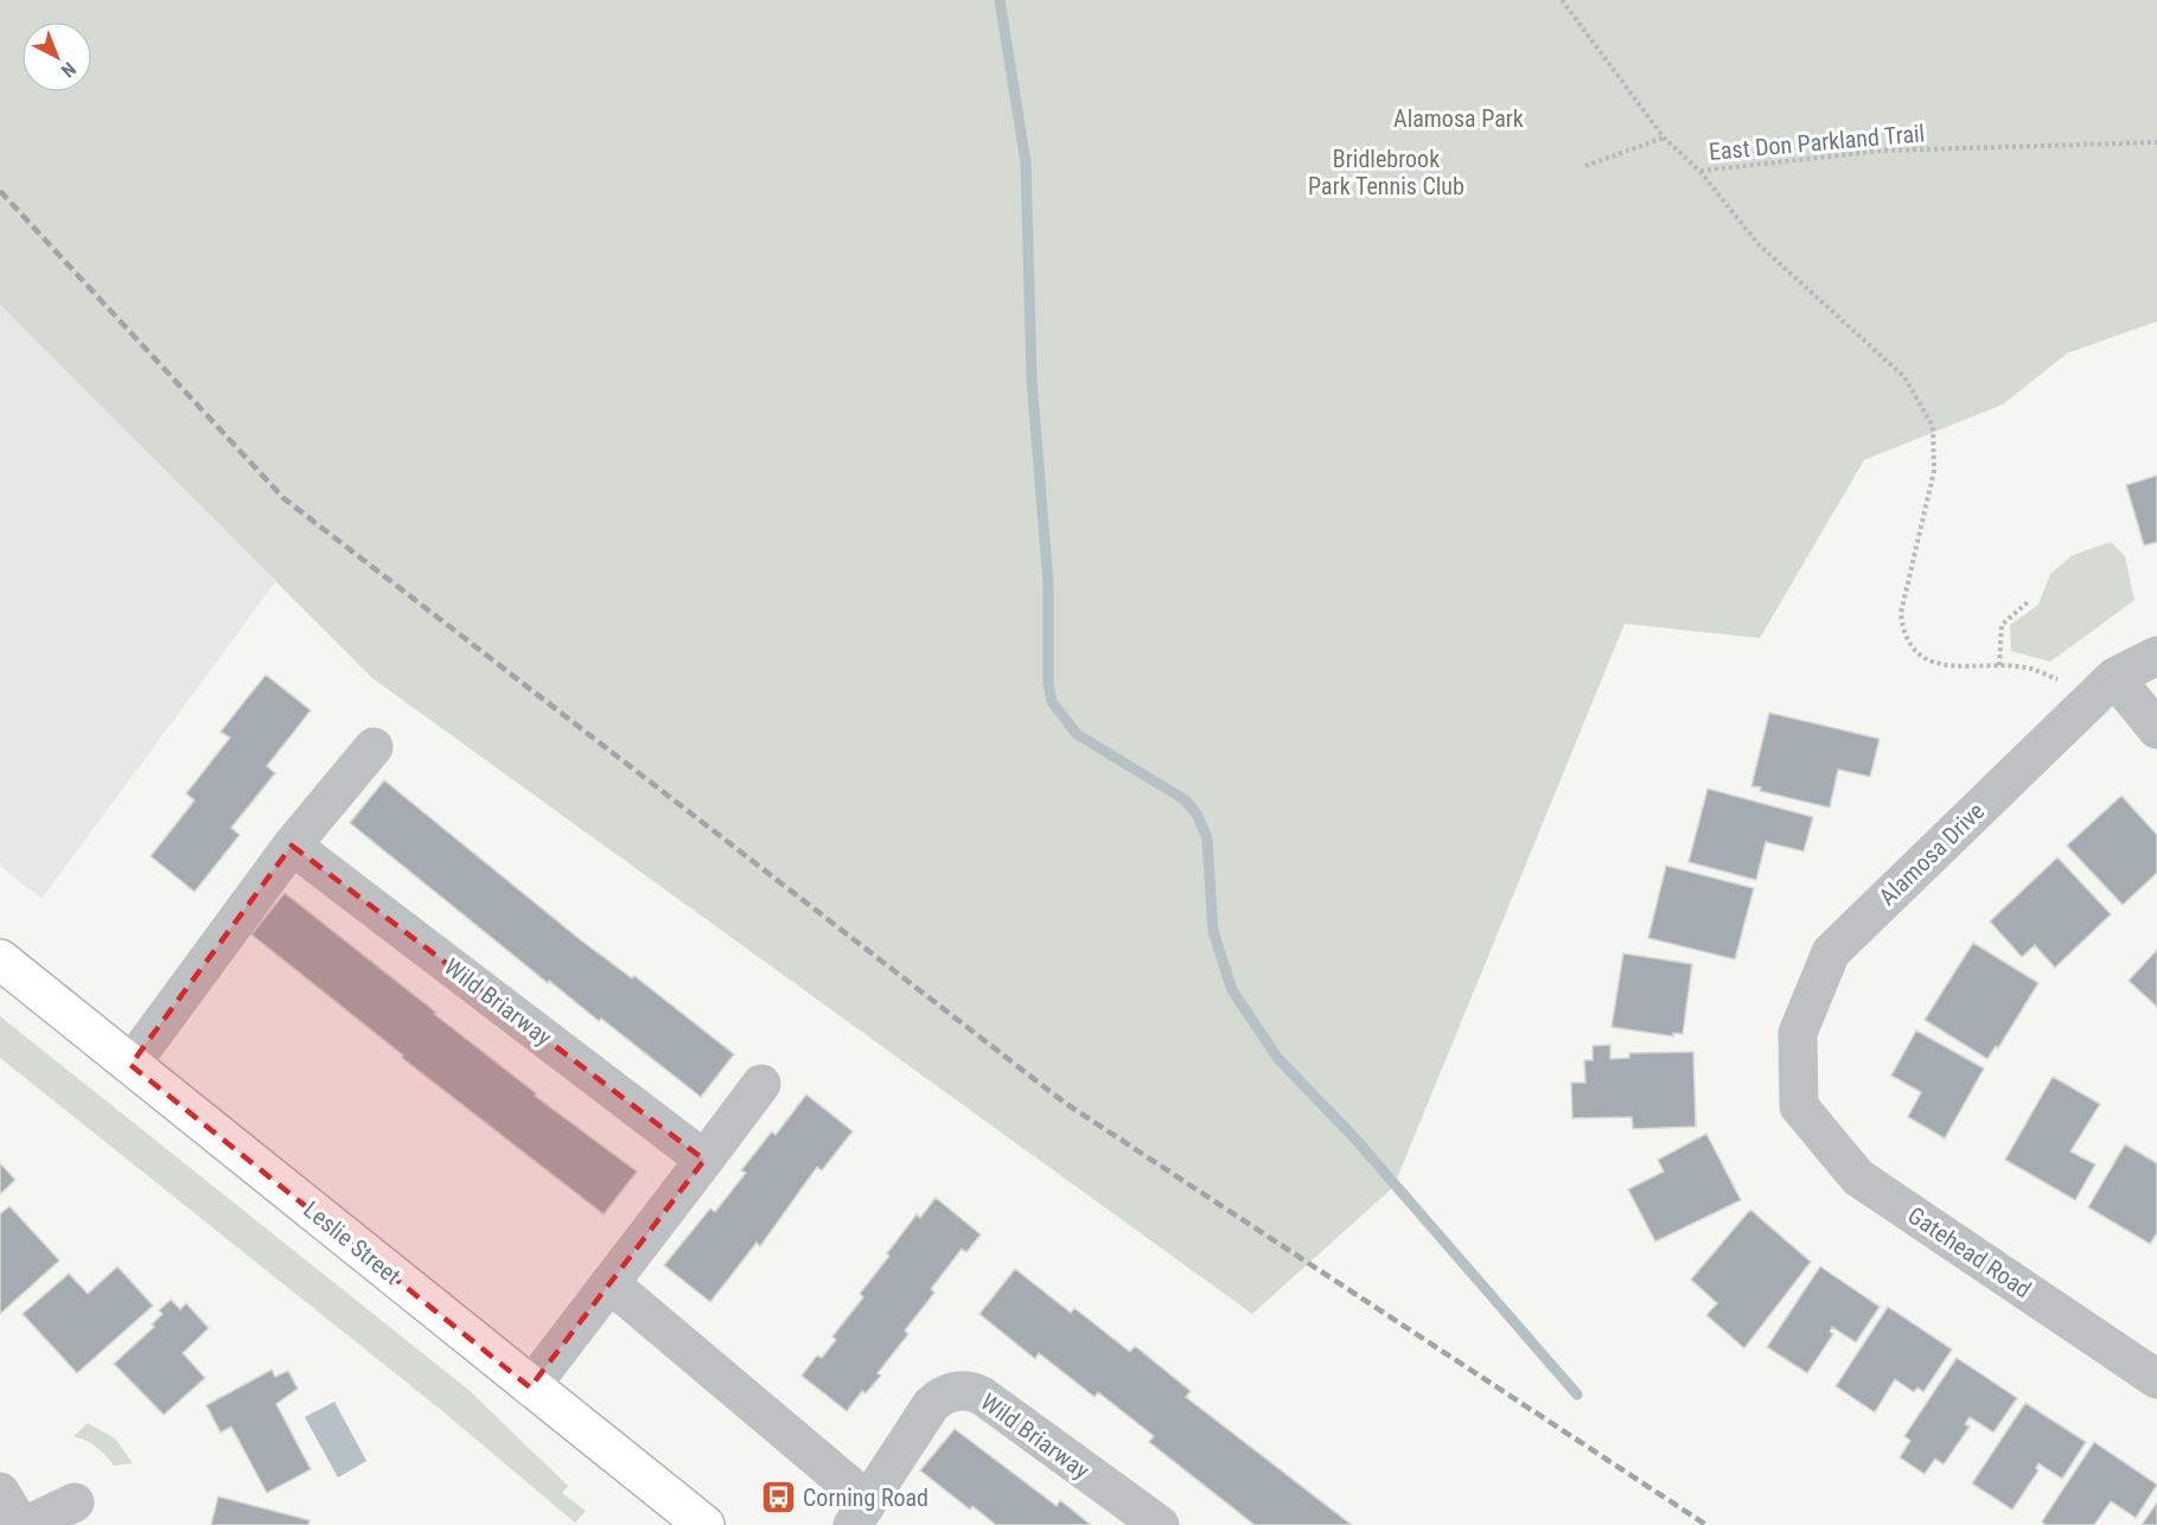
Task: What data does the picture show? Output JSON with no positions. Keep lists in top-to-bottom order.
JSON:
{
  "streets": {
    "main road": ["Leslie Street"],
    "street": ["Alamosa Drive", "Wild Briarway", "Gatehead Road"],
    "path": ["East Don Parkland Trail"]
  },
  "crossings": [
    ["Alamosa Drive", "Gatehead Road"]
  ],
  "parks": ["Alamosa Park", "Bridlebrook Park Tennis Club"],
  "places": {
    "bus stop": ["Corning Road"]
  },
  "north": "bottom right"
}
